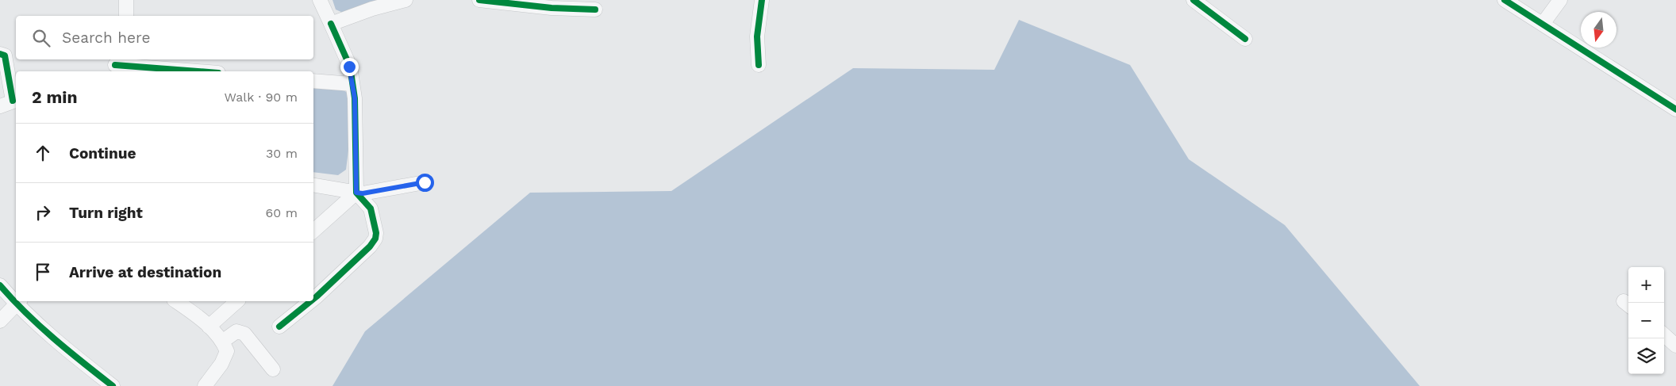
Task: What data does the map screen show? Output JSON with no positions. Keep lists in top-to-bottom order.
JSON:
{
  "north": "bottom",
  "page": {
    "search": "Search here",
    "heading": ["2 min", "Walk · 90 m"],
    "list": [
      ["Continue", "30 m"],
      ["Turn right", "60 m"],
      "Arrive at destination"
    ],
    "map_buttons": ["+", "−"]
  }
}
